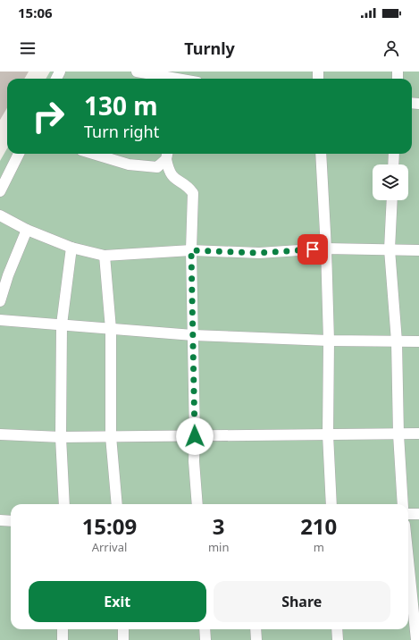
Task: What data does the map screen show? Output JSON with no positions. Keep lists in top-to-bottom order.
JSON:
{
  "page": {
    "status": "15:06",
    "header": "Turnly",
    "turn": ["130 m", "Turn right"],
    "eta": [
      "15:09",
      "Arrival",
      "3",
      "min",
      "210",
      "m"
    ],
    "buttons": ["Exit", "Share"]
  }
}
